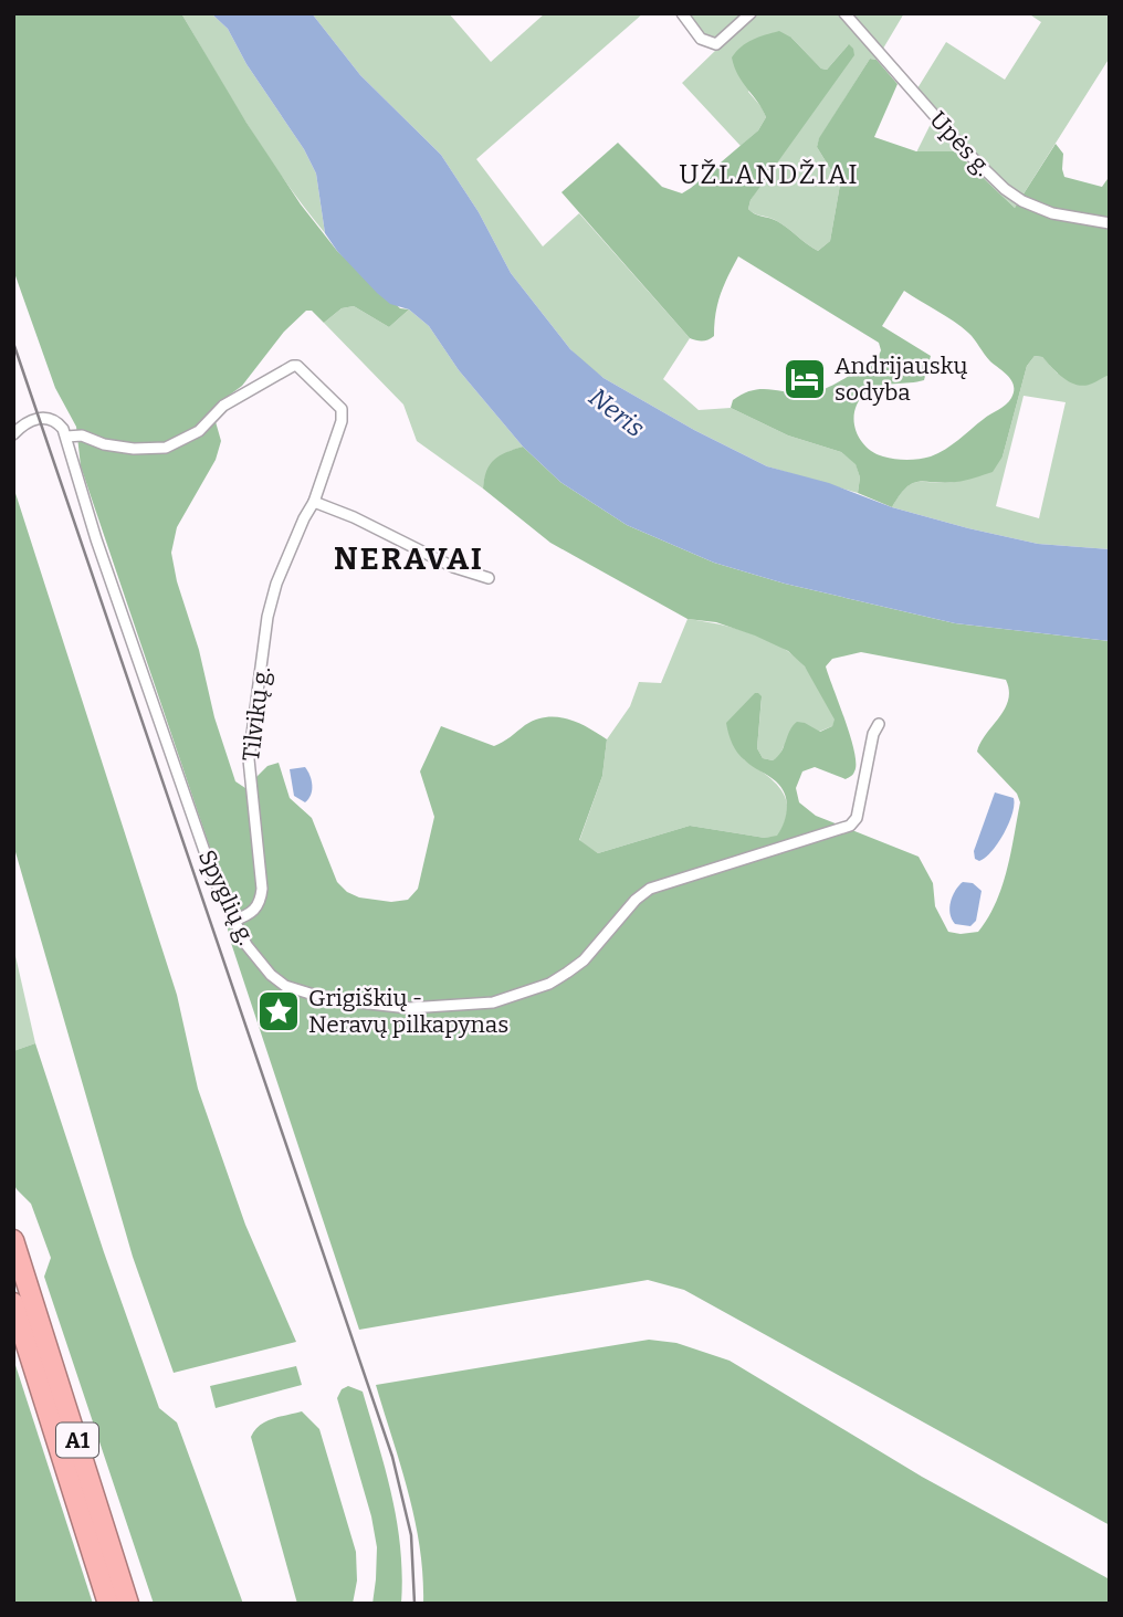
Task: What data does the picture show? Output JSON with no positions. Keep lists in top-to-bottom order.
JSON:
{
  "streets": {
    "highway": ["A1"],
    "street": ["Upės g.", "Tilvikų g.", "Spyglių g."]
  },
  "crossings": [
    ["Tilvikų g.", "Spyglių g."]
  ],
  "districts": ["UŽLANDŽIAI", "NERAVAI"],
  "water": ["Neris"],
  "places": {
    "hotel": ["Andrijauskų sodyba"],
    "place": ["Grigiškių - Neravų pilkapynas"]
  }
}
